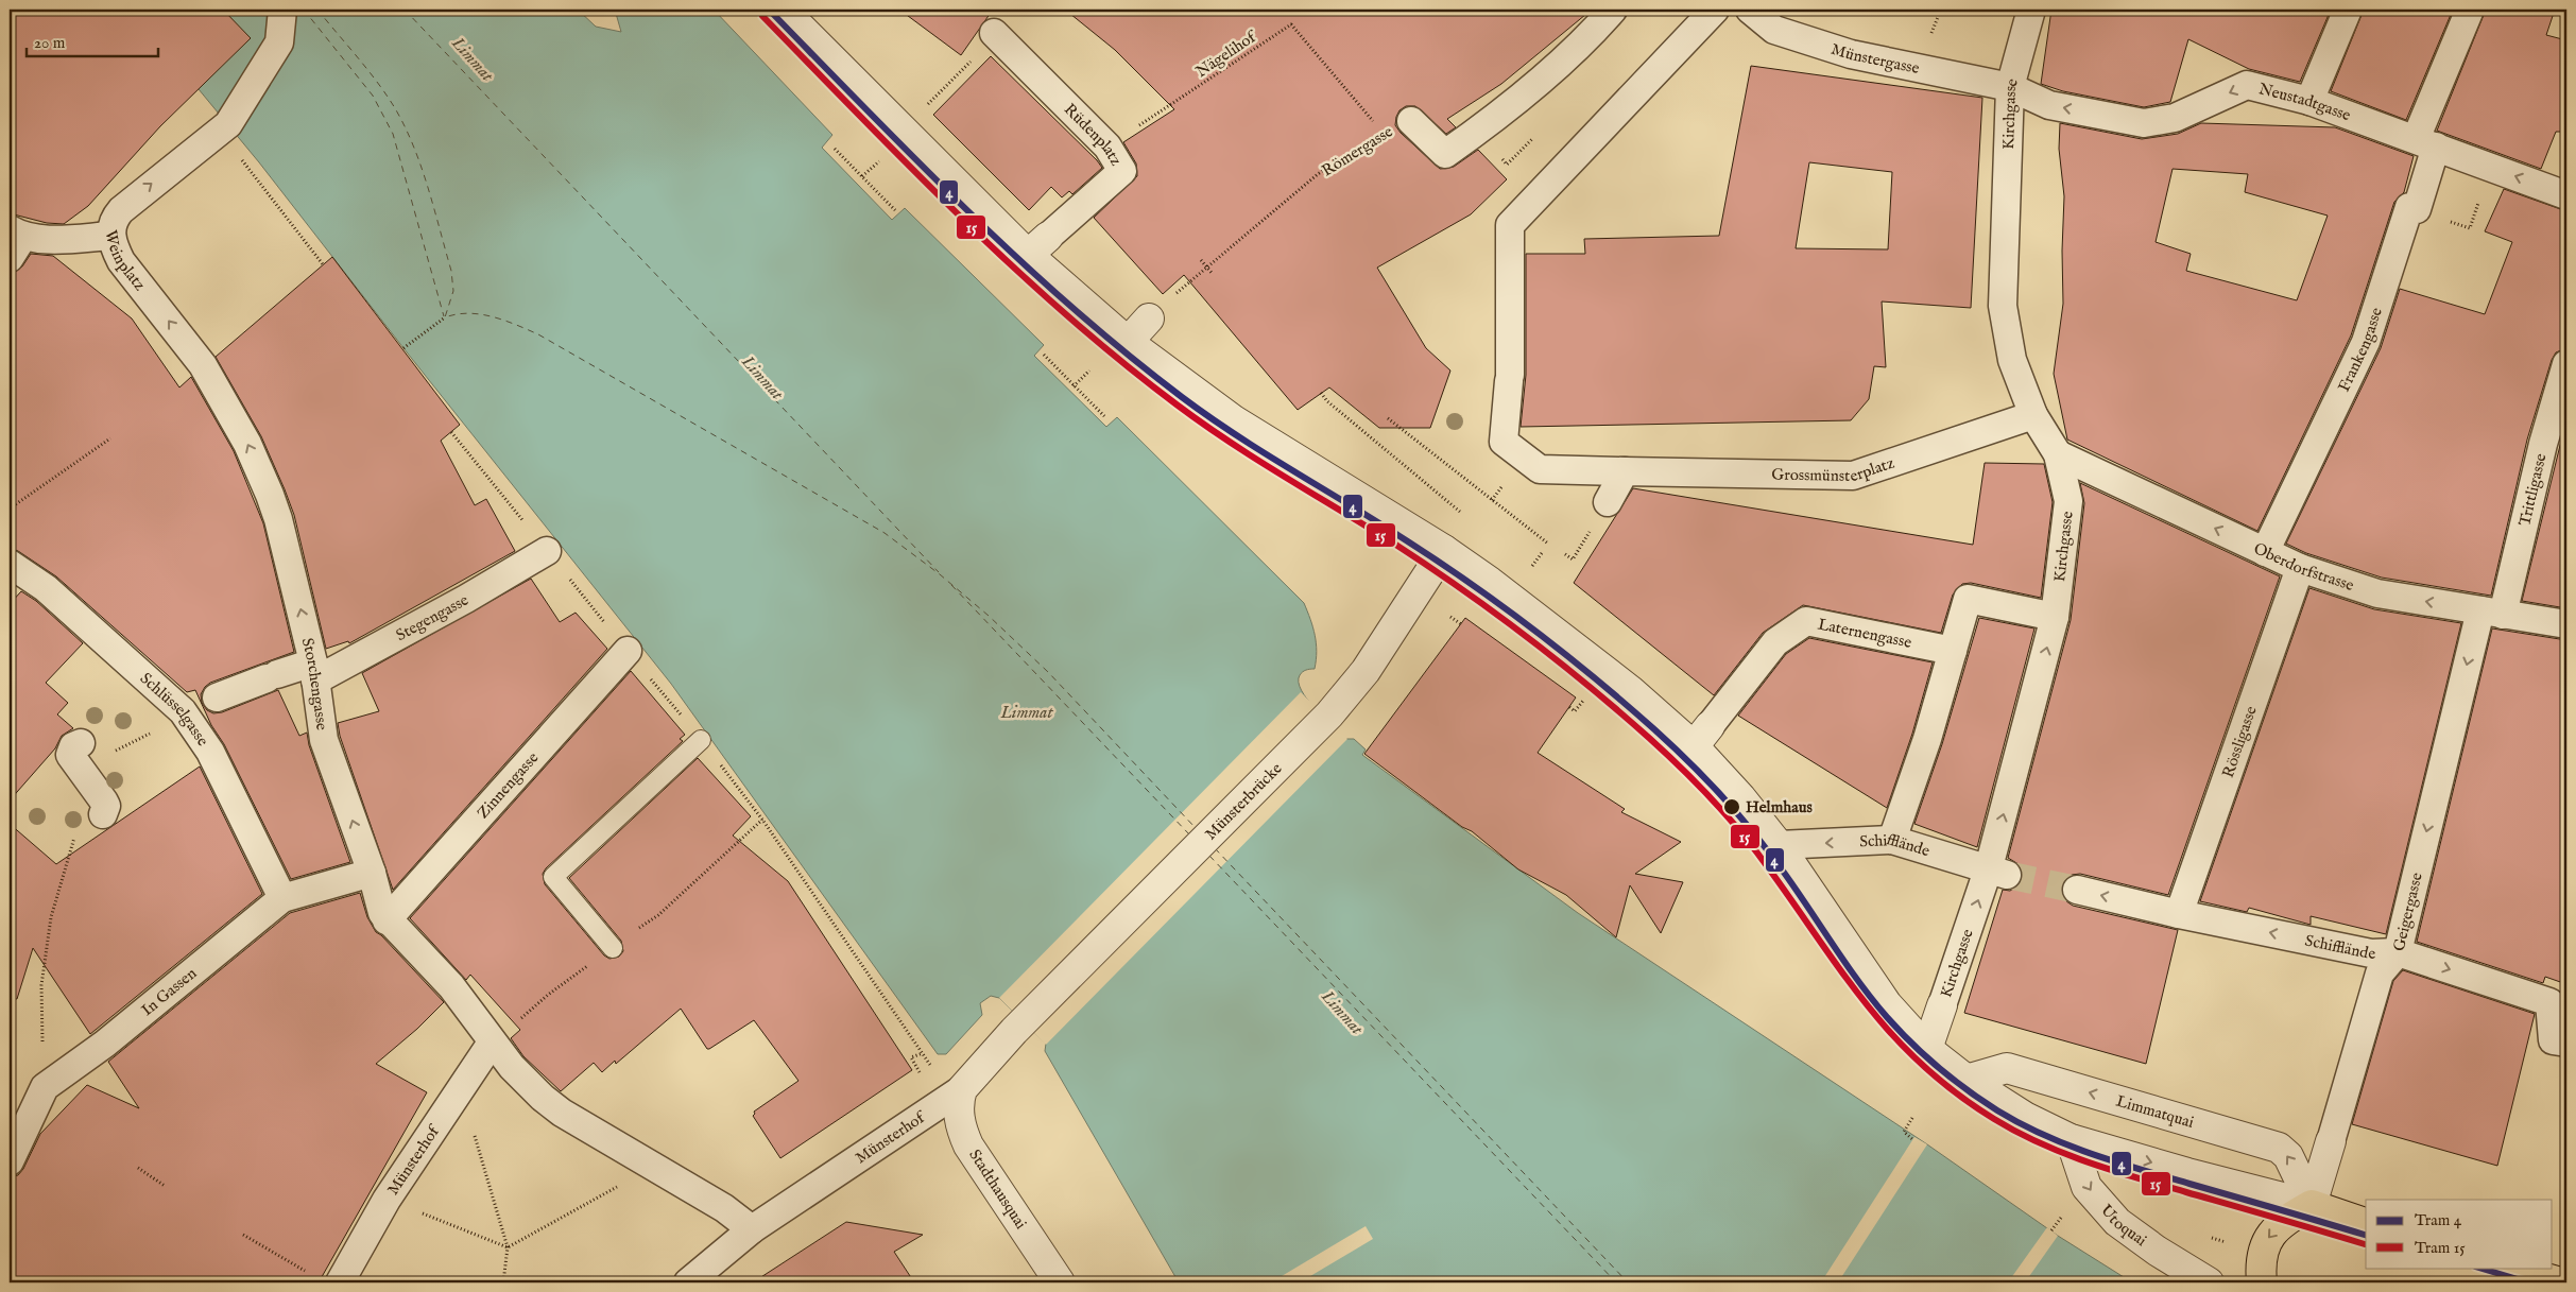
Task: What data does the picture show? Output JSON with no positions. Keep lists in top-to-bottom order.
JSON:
{
  "streets": {
    "street": [
      "Münstergasse",
      "Neustadtgasse",
      "Kirchgasse",
      "Rüdenplatz",
      "Römergasse",
      "Weinplatz",
      "Frankengasse",
      "Grossmünsterplatz",
      "Trittligasse",
      "Oberdorfstrasse",
      "Stegengasse",
      "Laternengasse",
      "Storchengasse",
      "Schlüsselgasse",
      "Rössligasse",
      "Zinnengasse",
      "Münsterbrücke",
      "Schifflände",
      "Geigergasse",
      "In Gassen",
      "Limmatquai",
      "Münsterhof",
      "Stadthausquai",
      "Utoquai"
    ],
    "path": ["Nägelihof"]
  },
  "crossings": [
    ["Nägelihof", "Rüdenplatz"],
    ["Nägelihof", "Römergasse"],
    ["Münstergasse", "Neustadtgasse"],
    ["Münstergasse", "Kirchgasse"],
    ["Neustadtgasse", "Kirchgasse"],
    ["Neustadtgasse", "Frankengasse"],
    ["Kirchgasse", "Grossmünsterplatz"],
    ["Kirchgasse", "Oberdorfstrasse"],
    ["Kirchgasse", "Schifflände"],
    ["Weinplatz", "Storchengasse"],
    ["Frankengasse", "Oberdorfstrasse"],
    ["Trittligasse", "Oberdorfstrasse"],
    ["Trittligasse", "Geigergasse"],
    ["Oberdorfstrasse", "Rössligasse"],
    ["Oberdorfstrasse", "Geigergasse"],
    ["Stegengasse", "Storchengasse"],
    ["Stegengasse", "Schlüsselgasse"],
    ["Storchengasse", "Zinnengasse"],
    ["Storchengasse", "In Gassen"],
    ["Storchengasse", "Münsterhof"],
    ["Schlüsselgasse", "In Gassen"],
    ["Rössligasse", "Schifflände"],
    ["Münsterbrücke", "Münsterhof"],
    ["Schifflände", "Geigergasse"],
    ["Geigergasse", "Limmatquai"],
    ["Münsterhof", "Stadthausquai"]
  ],
  "one_way": [
    "Neustadtgasse",
    "Oberdorfstrasse",
    "Storchengasse",
    "Geigergasse",
    "Utoquai"
  ],
  "water": ["Limmat"],
  "places": ["Helmhaus"],
  "lines": ["tram line 4", "tram line 15"],
  "legend": ["Tram 4", "Tram 15"],
  "scale_bar": "20 m"
}
